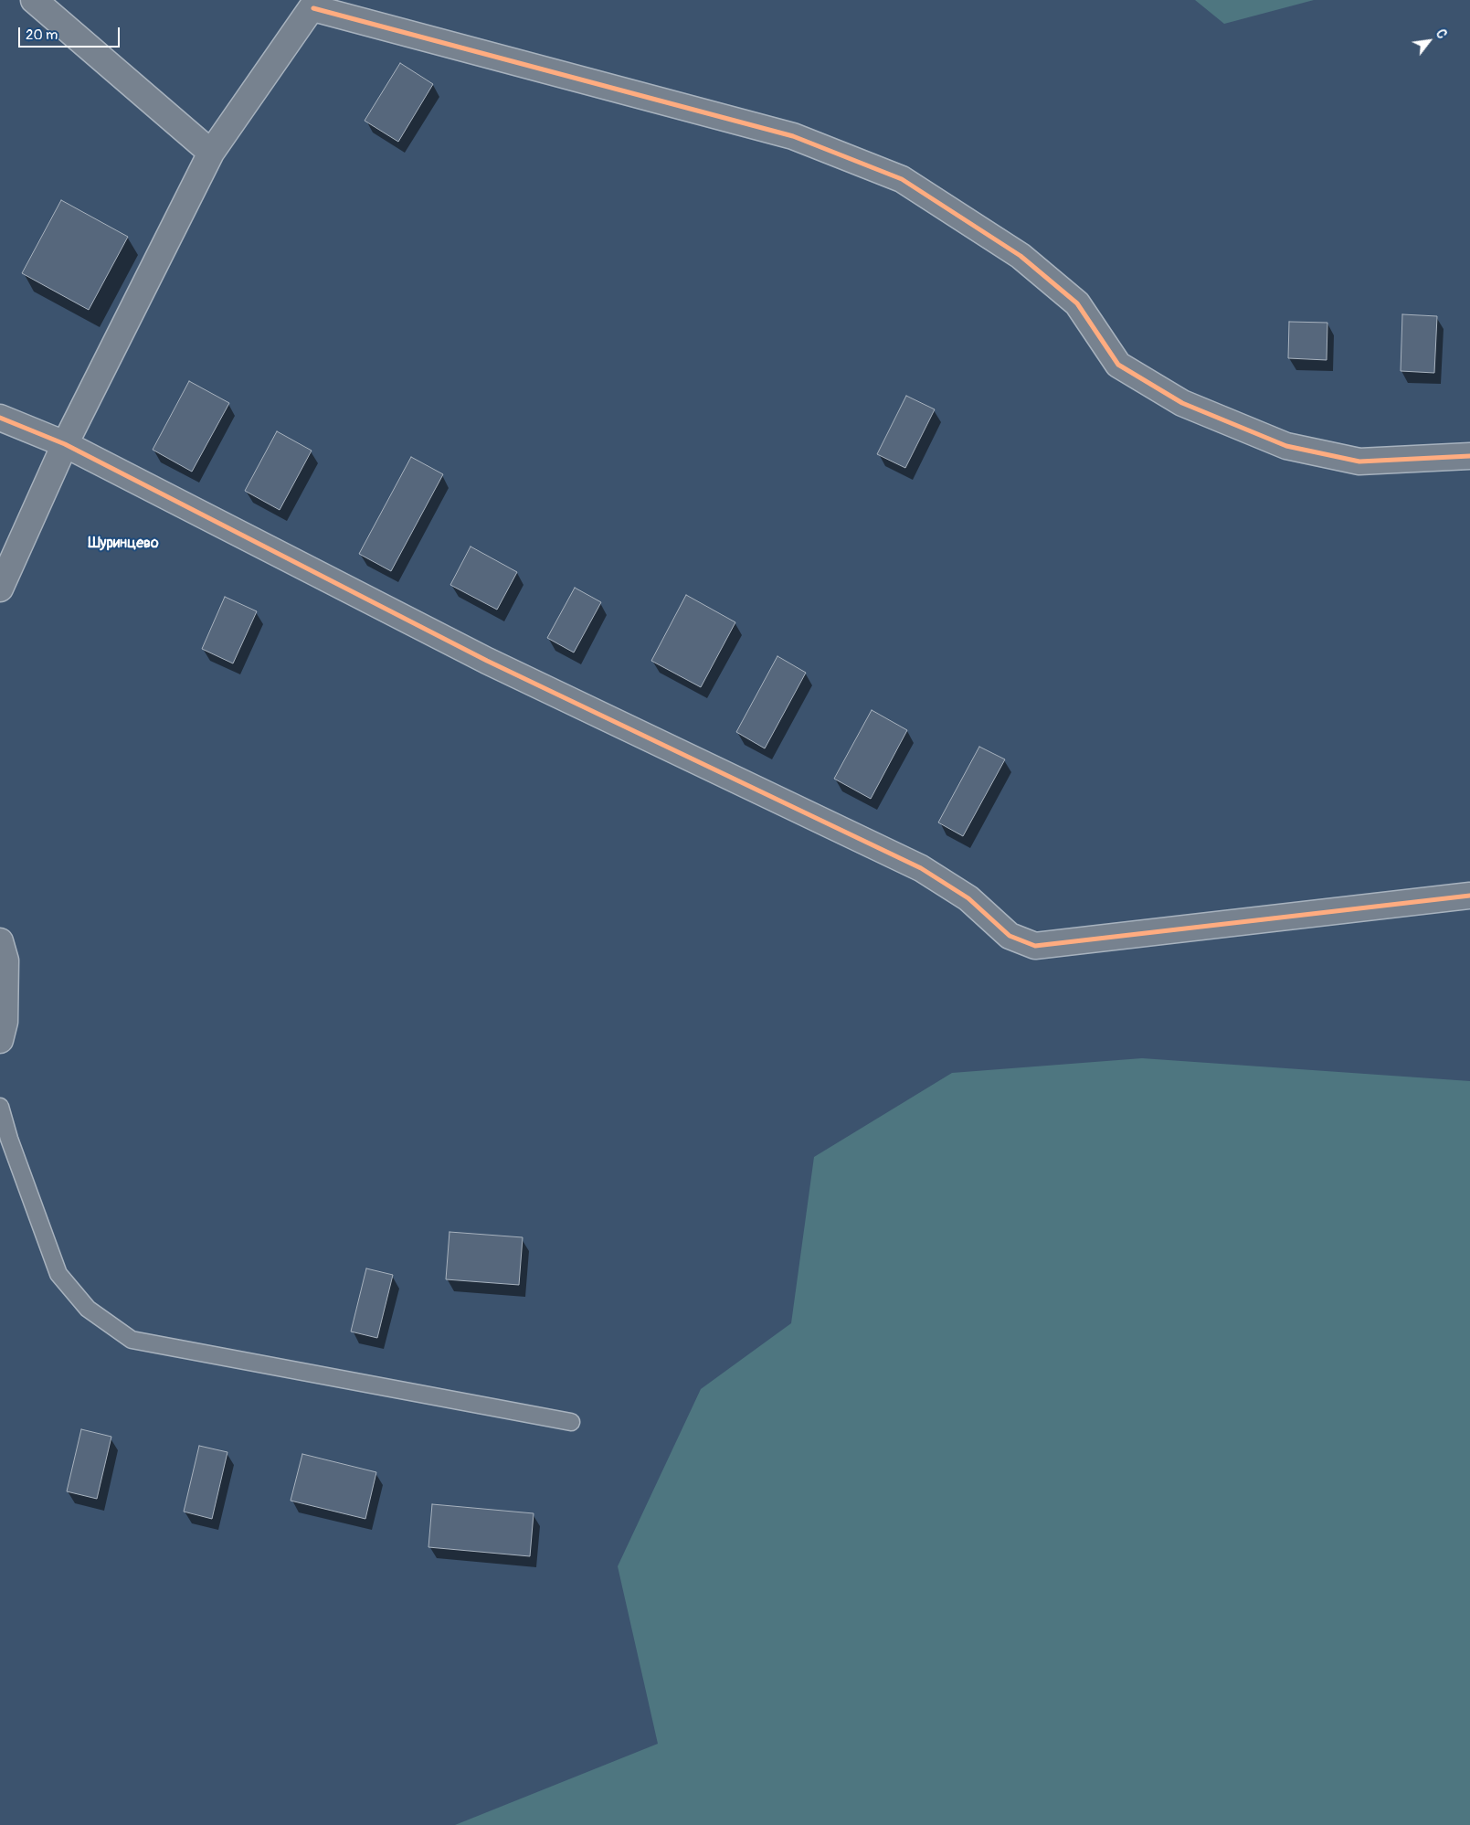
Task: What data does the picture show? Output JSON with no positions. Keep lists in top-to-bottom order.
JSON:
{
  "districts": ["Шуринцево"],
  "scale_bar": "20 m",
  "north": "top right"
}
